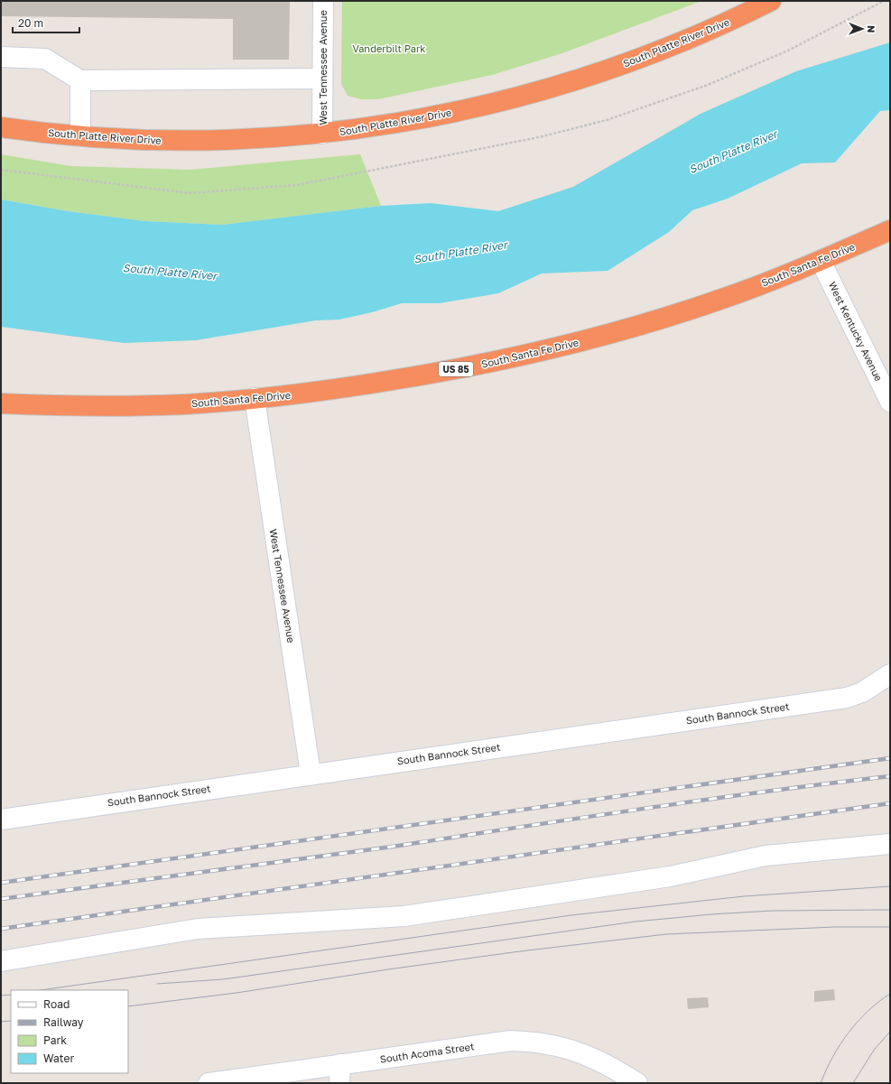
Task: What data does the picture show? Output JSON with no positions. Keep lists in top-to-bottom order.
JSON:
{
  "streets": {
    "highway": ["South Platte River Drive", "South Santa Fe Drive", "US 85"],
    "street": [
      "West Tennessee Avenue",
      "West Kentucky Avenue",
      "South Bannock Street",
      "South Acoma Street"
    ]
  },
  "crossings": [
    ["South Platte River Drive", "West Tennessee Avenue"],
    ["West Tennessee Avenue", "South Santa Fe Drive"],
    ["West Tennessee Avenue", "South Bannock Street"],
    ["South Santa Fe Drive", "West Kentucky Avenue"]
  ],
  "water": ["South Platte River"],
  "parks": ["Vanderbilt Park"],
  "legend": [
    "Road",
    "Railway",
    "Park",
    "Water"
  ],
  "scale_bar": "20 m",
  "north": "right"
}
